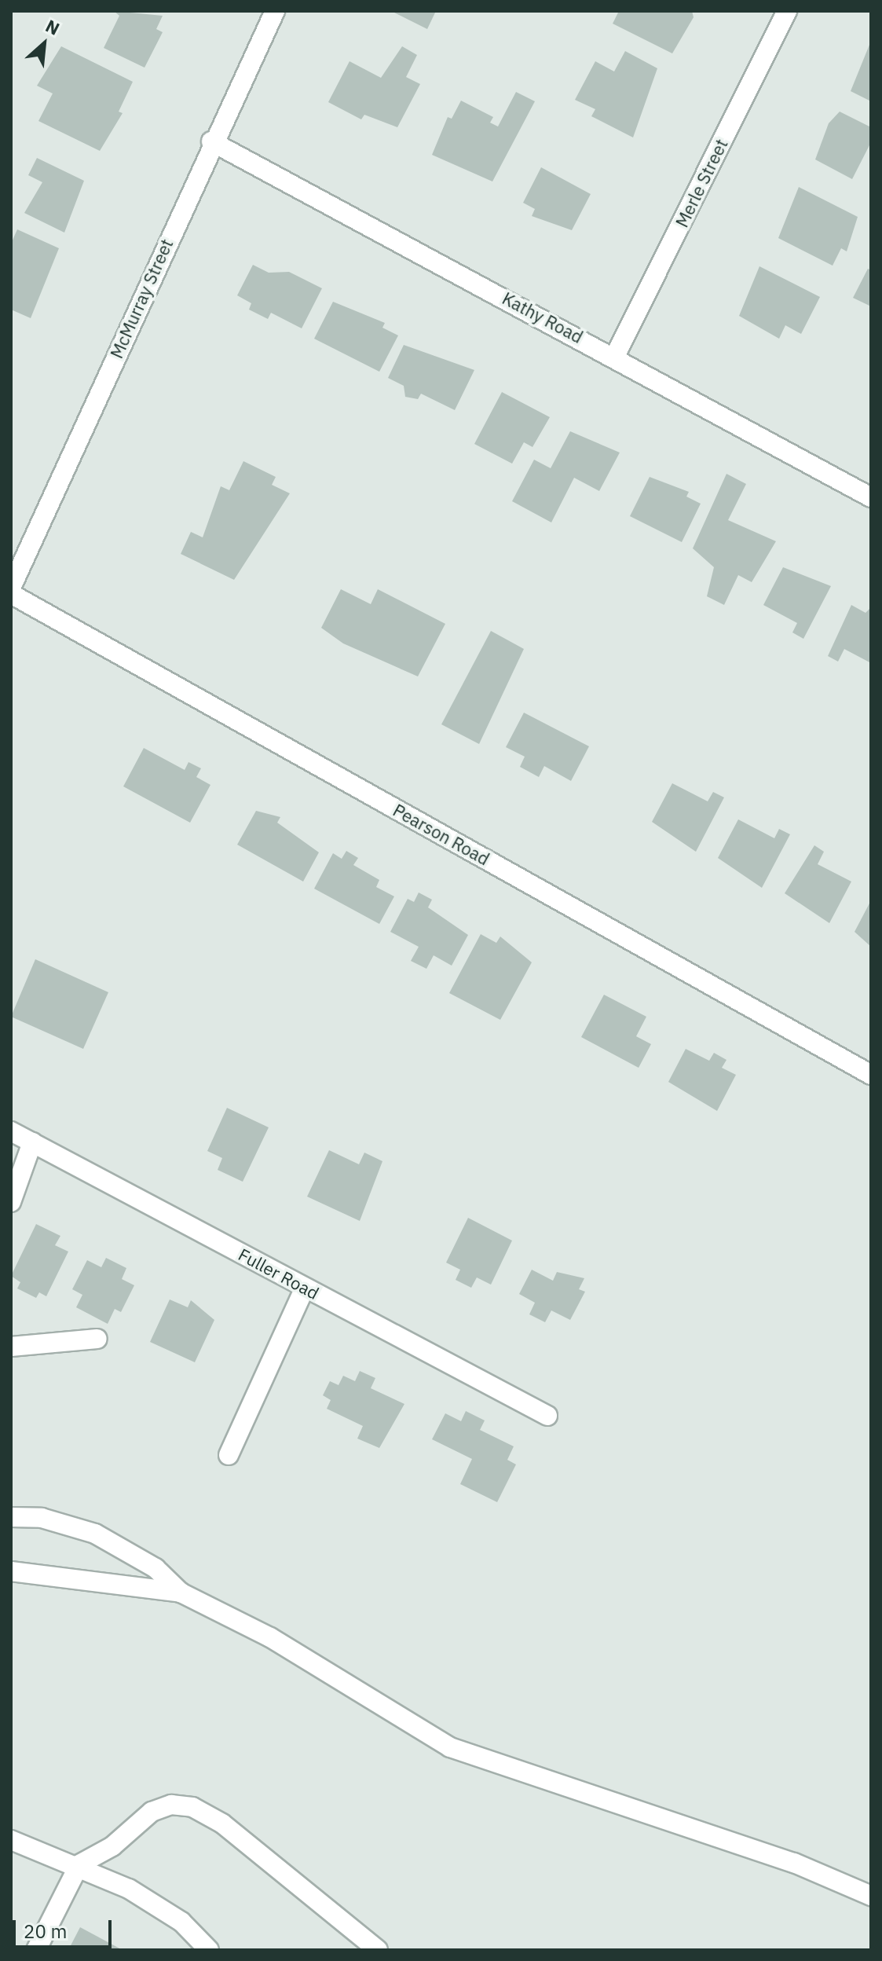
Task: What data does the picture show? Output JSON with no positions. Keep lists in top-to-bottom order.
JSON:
{
  "streets": {
    "street": [
      "Merle Street",
      "McMurray Street",
      "Kathy Road",
      "Pearson Road",
      "Fuller Road"
    ]
  },
  "crossings": [
    ["Merle Street", "Kathy Road"],
    ["McMurray Street", "Kathy Road"]
  ],
  "scale_bar": "20 m",
  "north": "top right"
}
